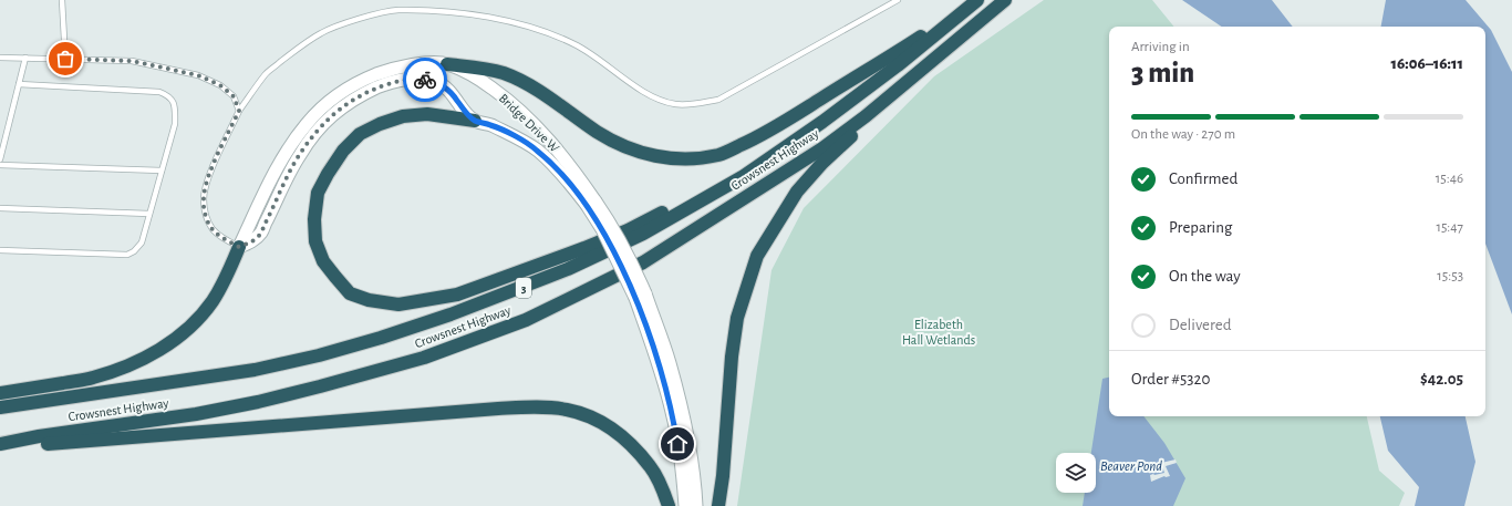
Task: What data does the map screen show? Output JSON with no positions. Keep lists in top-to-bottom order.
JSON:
{
  "streets": {
    "highway": ["Crowsnest Highway", "3"],
    "street": ["Bridge Drive W"]
  },
  "water": ["Beaver Pond"],
  "parks": ["Elizabeth Hall Wetlands"],
  "page": {
    "heading": ["3 min", "Arriving in", "16:06–16:11"],
    "panel": ["Order #5320", "$42.05"],
    "bar": "On the way · 270 m",
    "list": [
      ["Confirmed", "15:46"],
      ["Preparing", "15:47"],
      ["On the way", "15:53"],
      "Delivered"
    ]
  }
}
